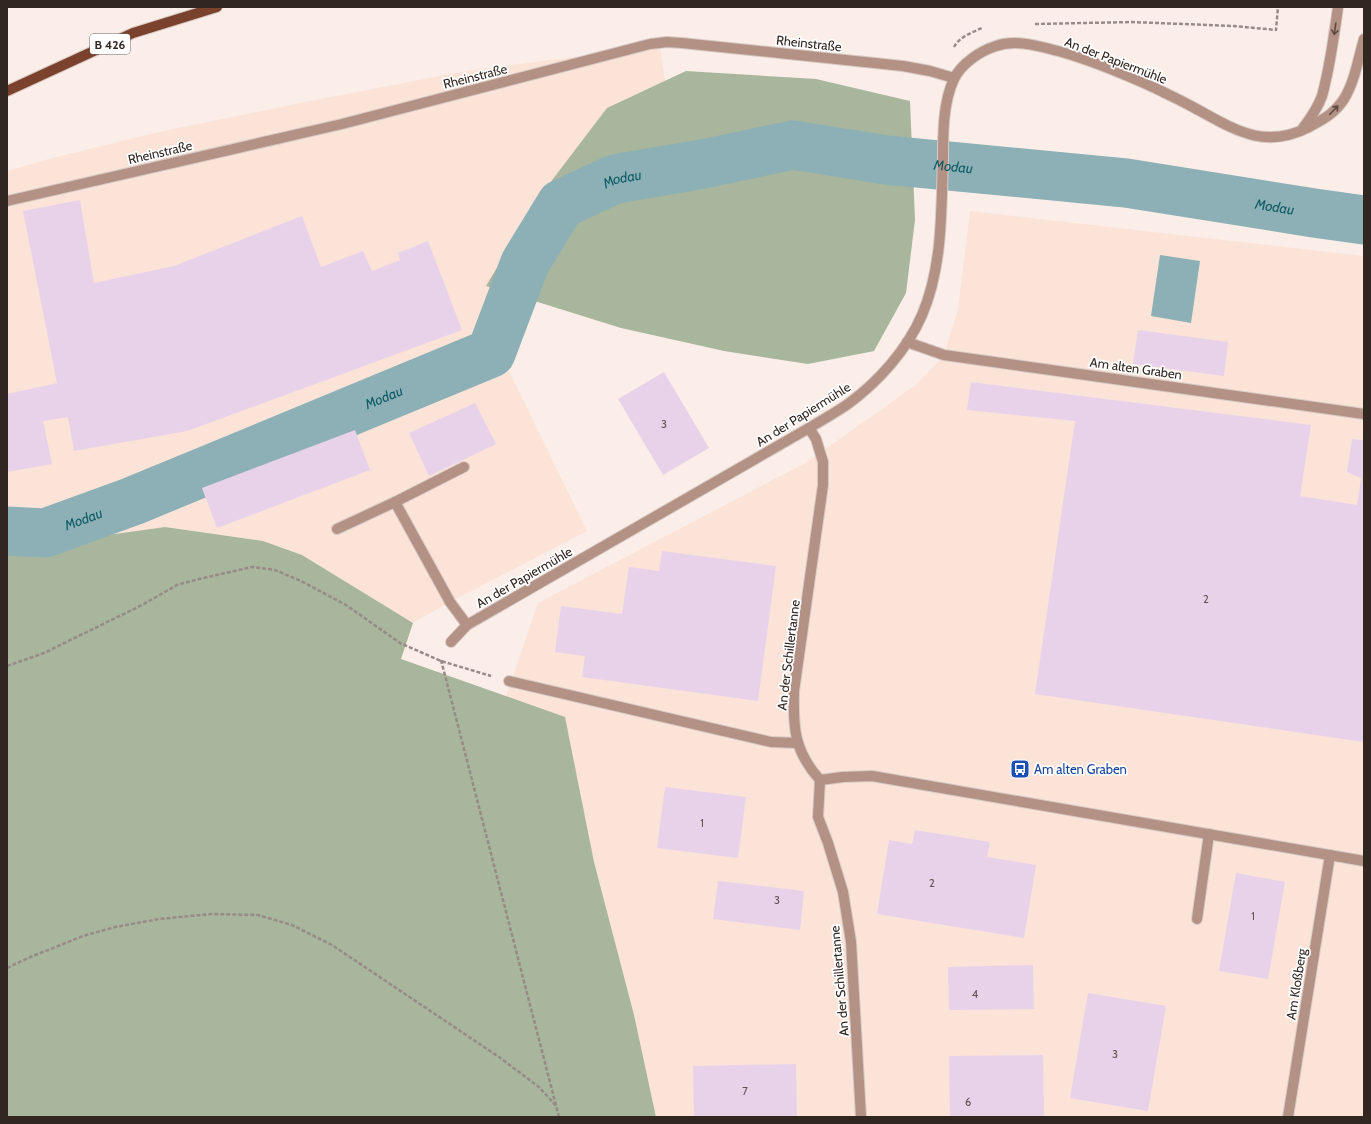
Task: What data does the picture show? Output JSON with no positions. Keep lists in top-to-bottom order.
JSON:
{
  "streets": {
    "main road": ["B 426"],
    "street": [
      "Rheinstraße",
      "An der Papiermühle",
      "Am alten Graben",
      "An der Schillertanne",
      "Am Kloßberg"
    ]
  },
  "crossings": [
    ["Rheinstraße", "An der Papiermühle"],
    ["An der Papiermühle", "Am alten Graben"],
    ["An der Papiermühle", "An der Schillertanne"]
  ],
  "water": ["Modau"],
  "places": {
    "bus stop": ["Am alten Graben"]
  },
  "house_numbers": [
    "3",
    "2",
    "1",
    "2",
    "3",
    "1",
    "4",
    "3",
    "7",
    "6"
  ]
}
